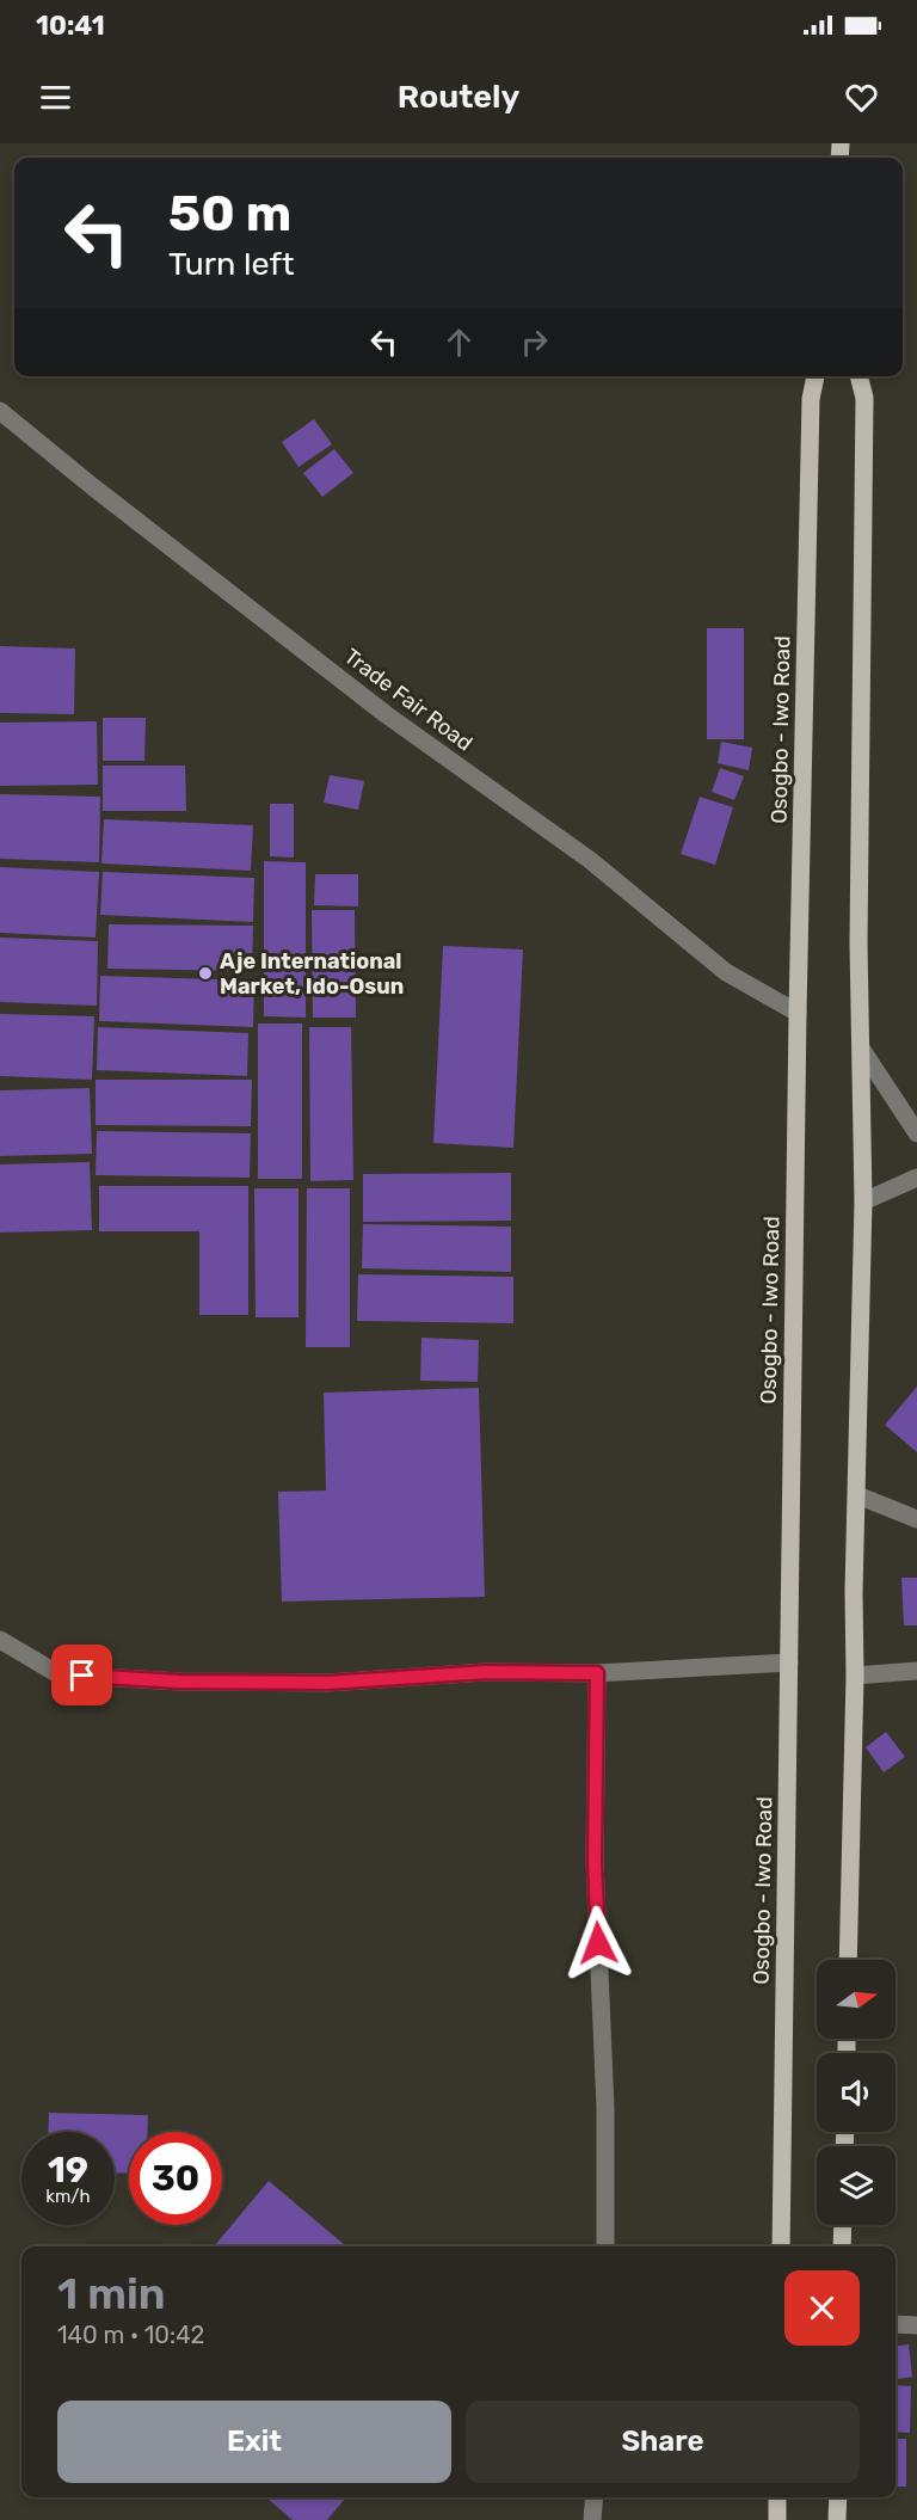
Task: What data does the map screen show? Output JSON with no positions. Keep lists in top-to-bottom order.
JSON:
{
  "streets": {
    "main road": ["Osogbo - Iwo Road"],
    "street": ["Trade Fair Road"]
  },
  "crossings": [
    ["Trade Fair Road", "Osogbo - Iwo Road"]
  ],
  "places": ["Aje International Market, Ido-Osun"],
  "north": "right",
  "page": {
    "status": "10:41",
    "header": "Routely",
    "turn": ["50 m", "Turn left"],
    "speed": "19 km/h",
    "limit": "30",
    "heading": ["1 min", "140 m · 10:42"],
    "buttons": ["Exit", "Share"]
  }
}
